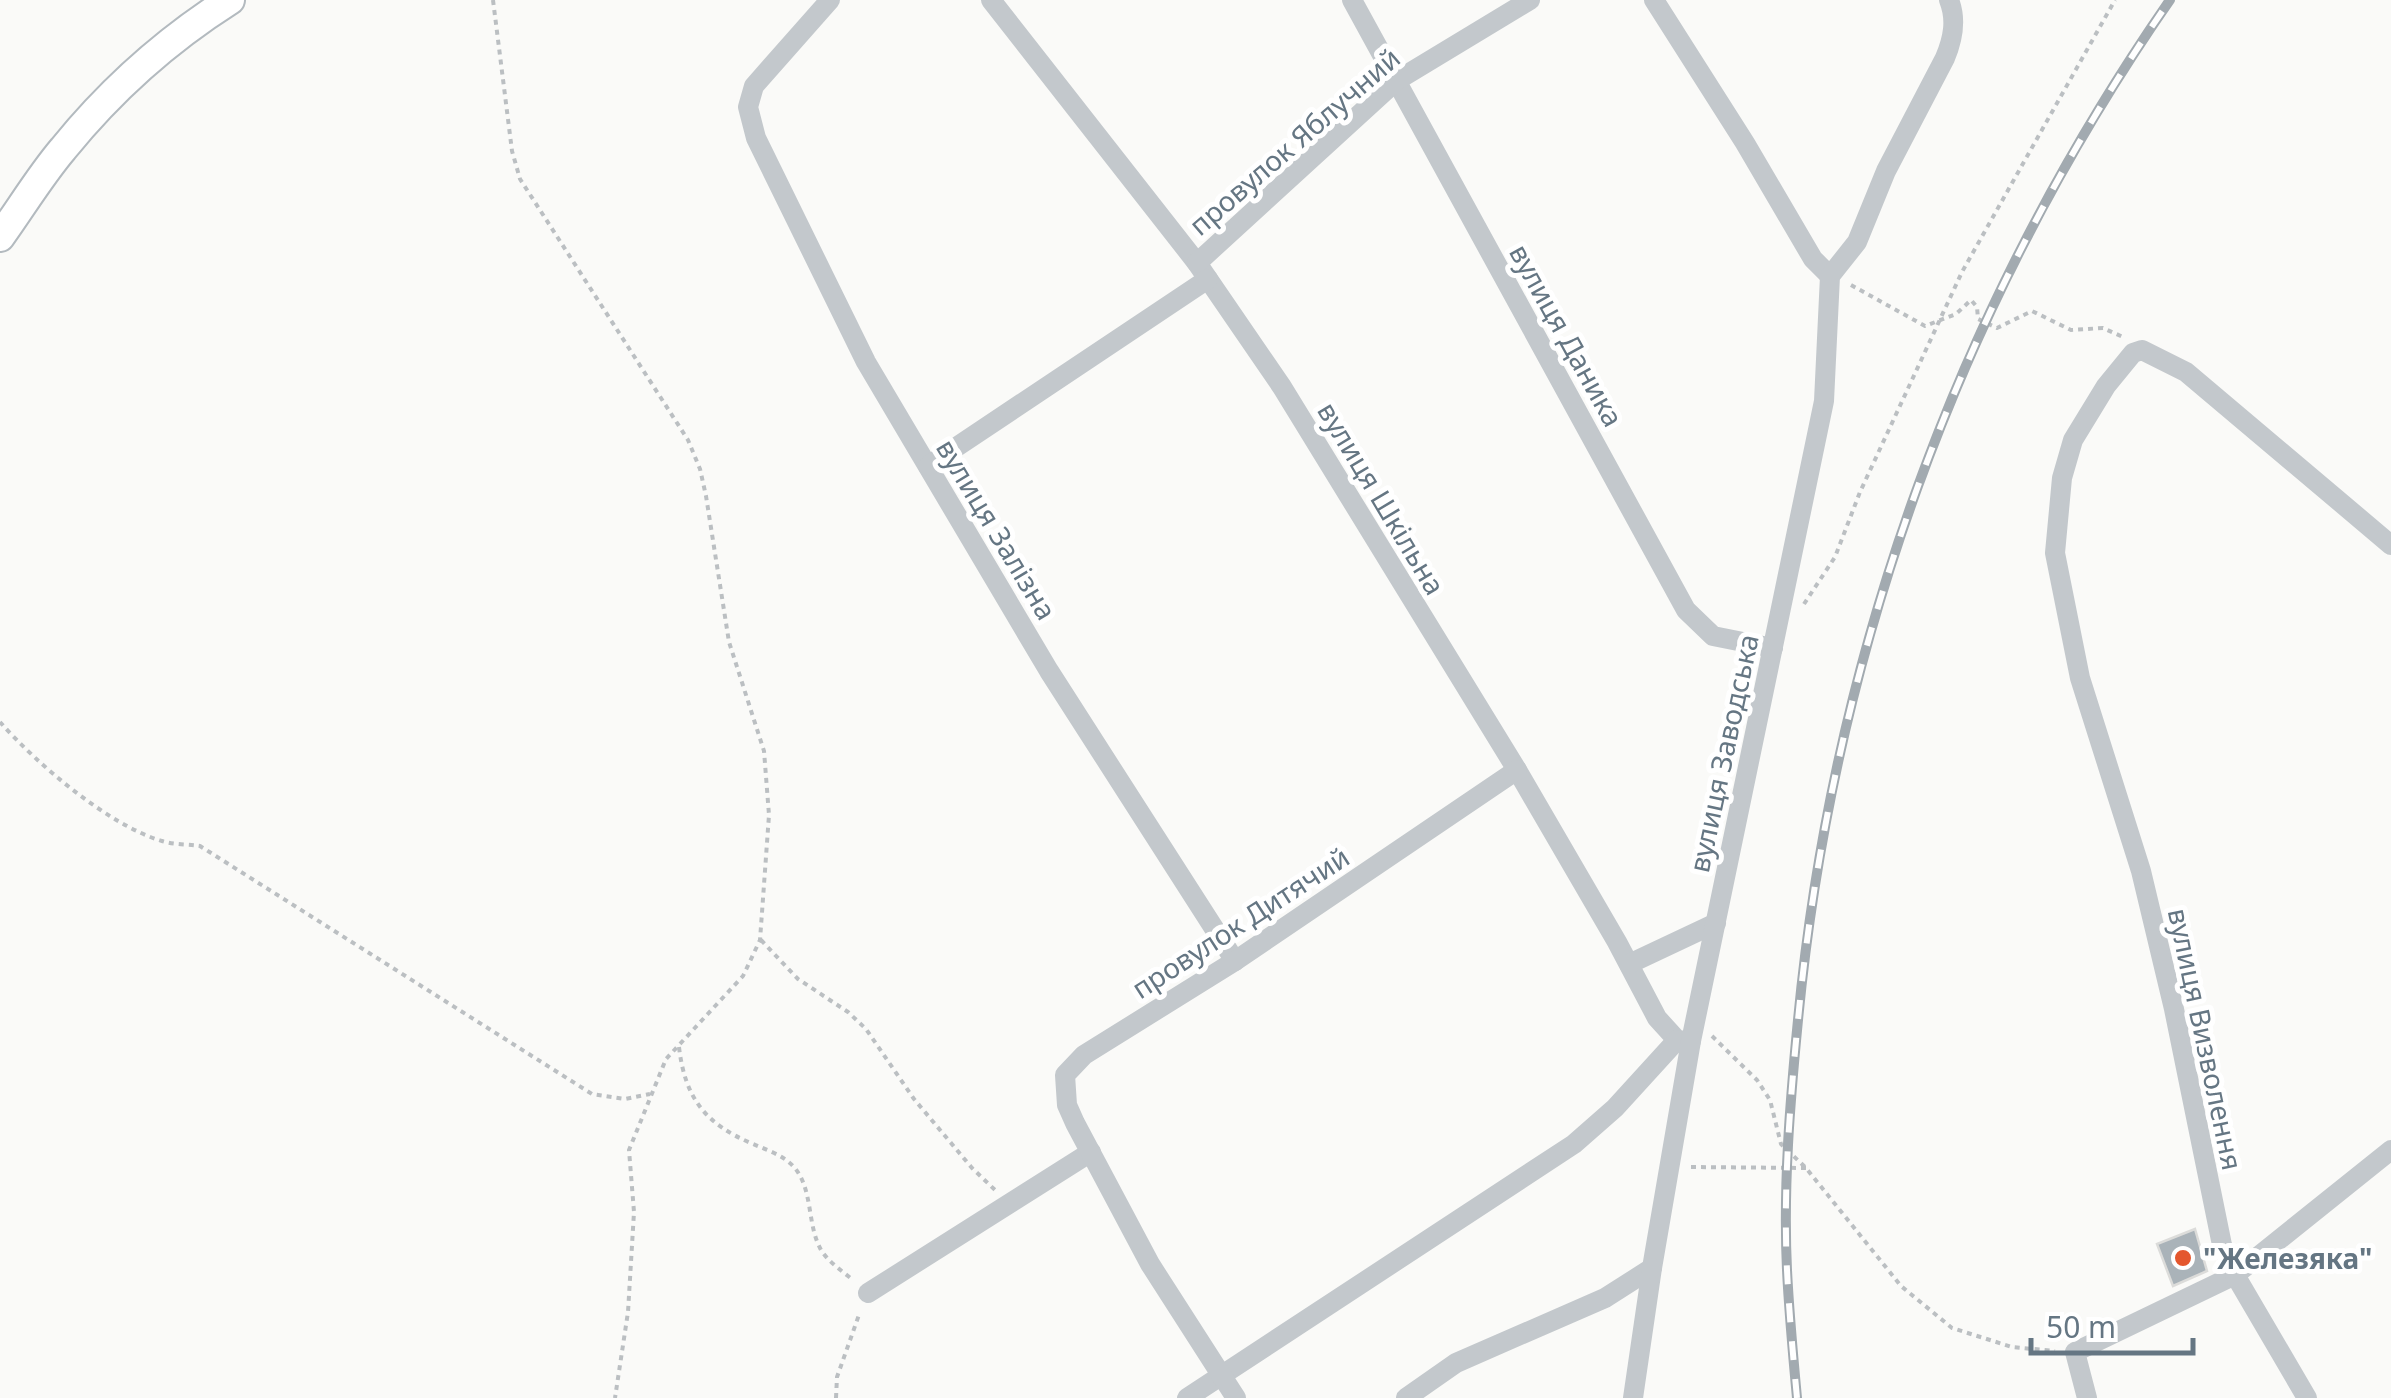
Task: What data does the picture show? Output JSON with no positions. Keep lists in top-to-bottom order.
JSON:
{
  "streets": {
    "street": [
      "провулок Яблучний",
      "вулиця Даника",
      "вулиця Шкільна",
      "вулиця Залізна",
      "вулиця Заводська",
      "провулок Дитячий",
      "вулиця Визволення"
    ]
  },
  "crossings": [
    ["провулок Яблучний", "вулиця Даника"],
    ["провулок Яблучний", "вулиця Шкільна"],
    ["провулок Яблучний", "вулиця Залізна"],
    ["вулиця Даника", "вулиця Заводська"],
    ["вулиця Шкільна", "вулиця Заводська"],
    ["вулиця Шкільна", "провулок Дитячий"],
    ["вулиця Залізна", "провулок Дитячий"]
  ],
  "places": ["\"Железяка\""],
  "scale_bar": "50 m"
}
